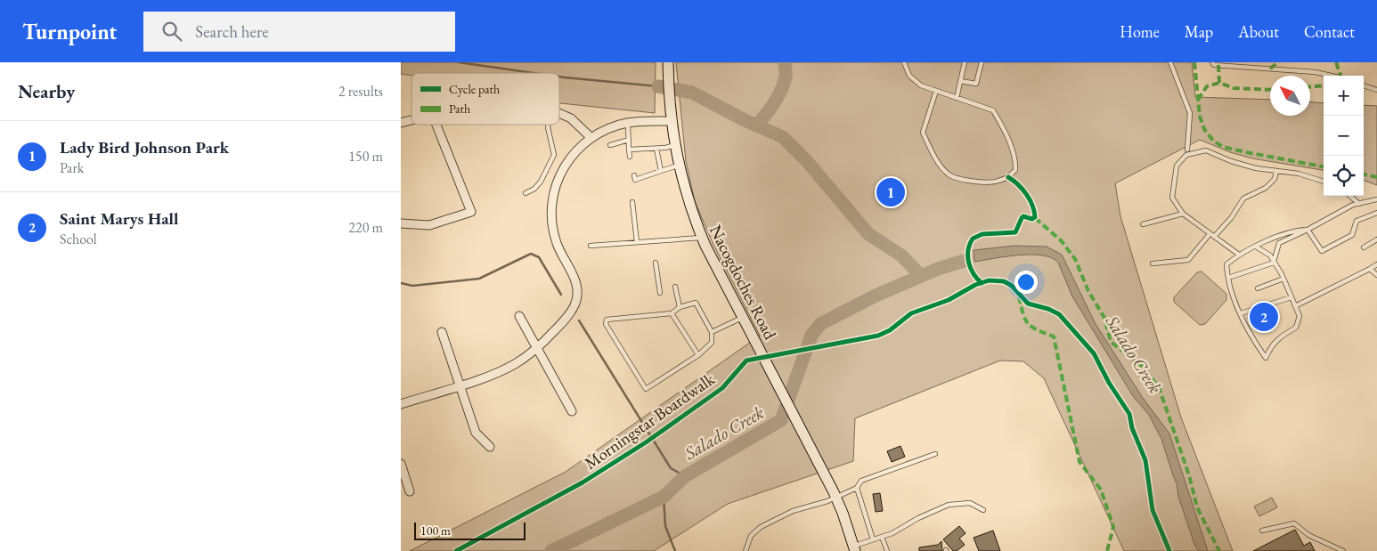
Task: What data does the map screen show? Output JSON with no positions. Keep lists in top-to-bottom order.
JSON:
{
  "streets": {
    "main road": ["Nacogdoches Road"],
    "cycle path": ["Morningstar Boardwalk"]
  },
  "water": ["Salado Creek"],
  "legend": ["Cycle path", "Path"],
  "scale_bar": "100 m",
  "north": "top left",
  "page": {
    "header": "Turnpoint",
    "search": "Search here",
    "nav": [
      "Home",
      "Map",
      "About",
      "Contact"
    ],
    "heading": ["Nearby", "2 results"],
    "map_buttons": ["+", "−"],
    "list": [
      {
        "mark": "1",
        "name": "Lady Bird Johnson Park",
        "note": "Park",
        "value": "150 m"
      },
      {
        "mark": "2",
        "name": "Saint Marys Hall",
        "note": "School",
        "value": "220 m"
      }
    ],
    "pins": ["1", "2"],
    "scale": "100 m"
  }
}
